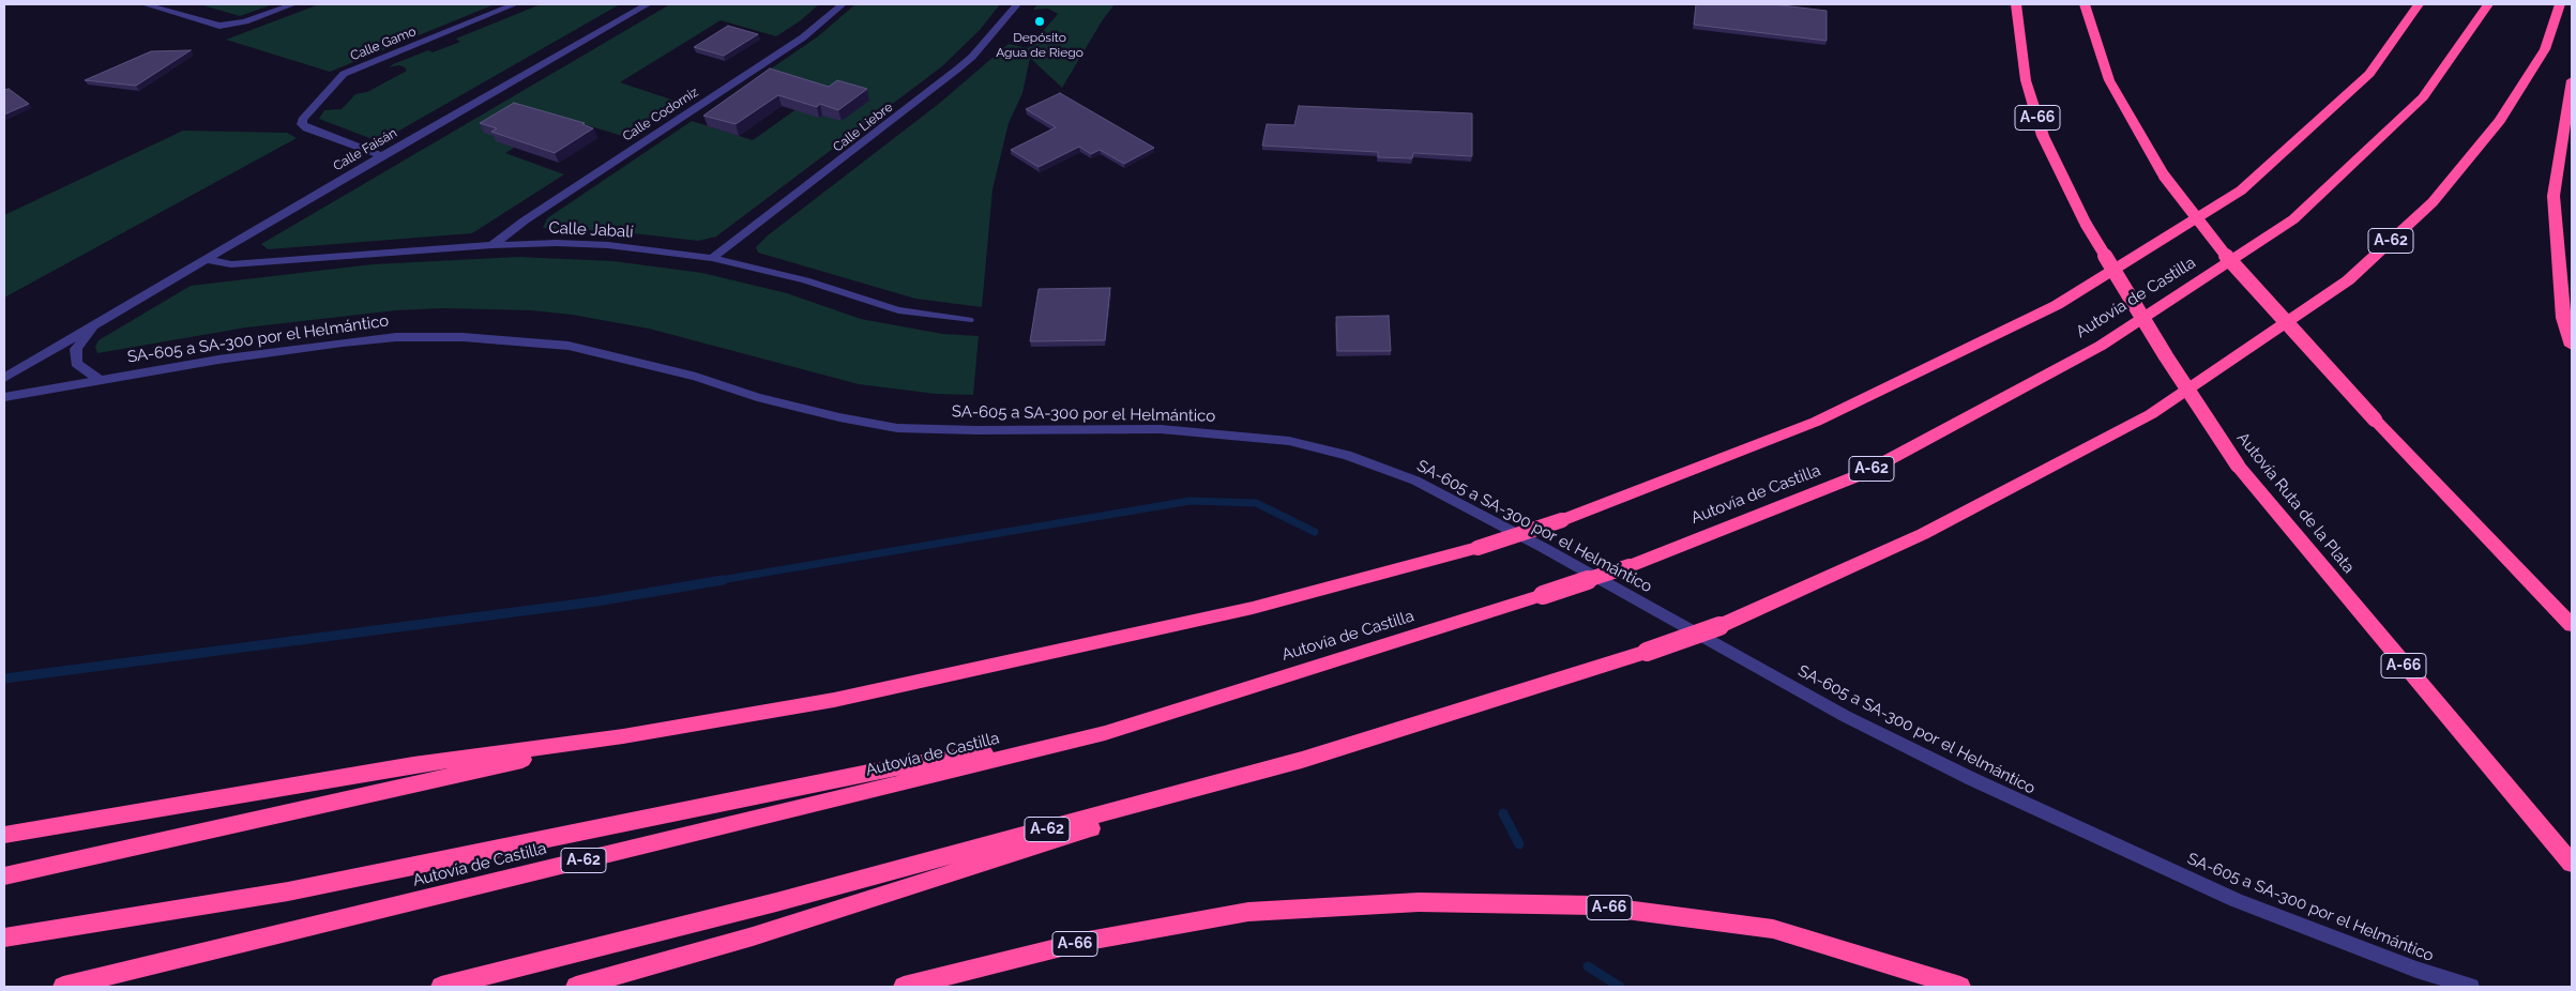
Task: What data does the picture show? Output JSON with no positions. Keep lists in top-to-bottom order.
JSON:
{
  "streets": {
    "highway": [
      "A-66",
      "A-62",
      "Autovía de Castilla",
      "Autovía Ruta de la Plata"
    ],
    "street": [
      "Calle Gamo",
      "Calle Codorniz",
      "Calle Liebre",
      "Calle Faisán",
      "Calle Jabalí",
      "SA-605 a SA-300 por el Helmántico"
    ]
  },
  "crossings": [
    ["Calle Gamo", "Calle Faisán"],
    ["Calle Codorniz", "Calle Jabalí"],
    ["Calle Liebre", "Calle Jabalí"],
    ["Calle Faisán", "Calle Jabalí"],
    ["Calle Faisán", "SA-605 a SA-300 por el Helmántico"]
  ],
  "places": ["Depósito Agua de Riego"]
}
